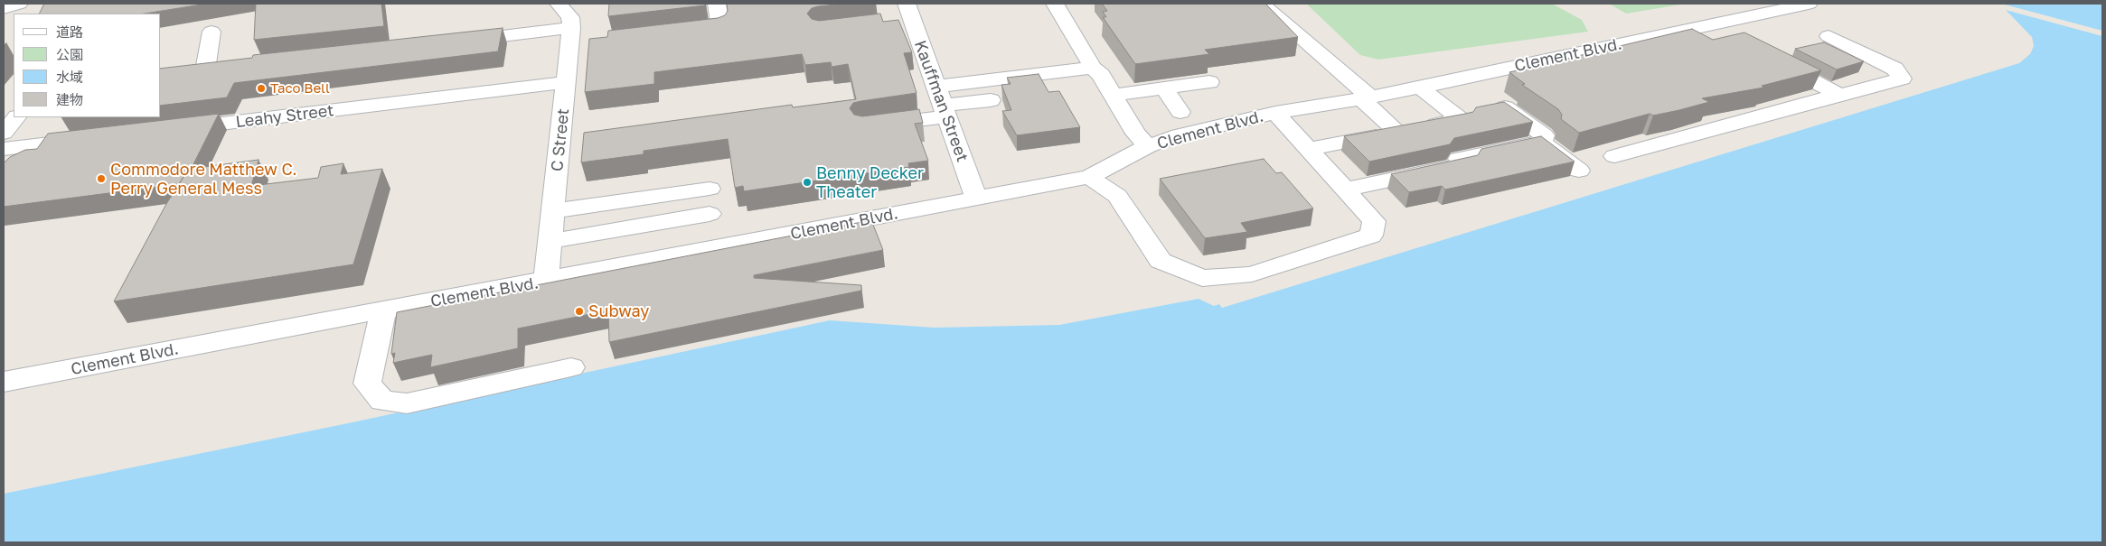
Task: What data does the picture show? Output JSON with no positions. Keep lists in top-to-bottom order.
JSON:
{
  "streets": {
    "street": [
      "Clement Blvd.",
      "Kauffman Street",
      "Leahy Street",
      "C Street"
    ]
  },
  "crossings": [
    ["Clement Blvd.", "Kauffman Street"],
    ["Clement Blvd.", "C Street"],
    ["Leahy Street", "C Street"]
  ],
  "places": [
    "Taco Bell",
    "Commodore Matthew C. Perry General Mess",
    "Benny Decker Theater",
    "Subway"
  ],
  "legend": [
    "道路",
    "公園",
    "水域",
    "建物"
  ]
}
